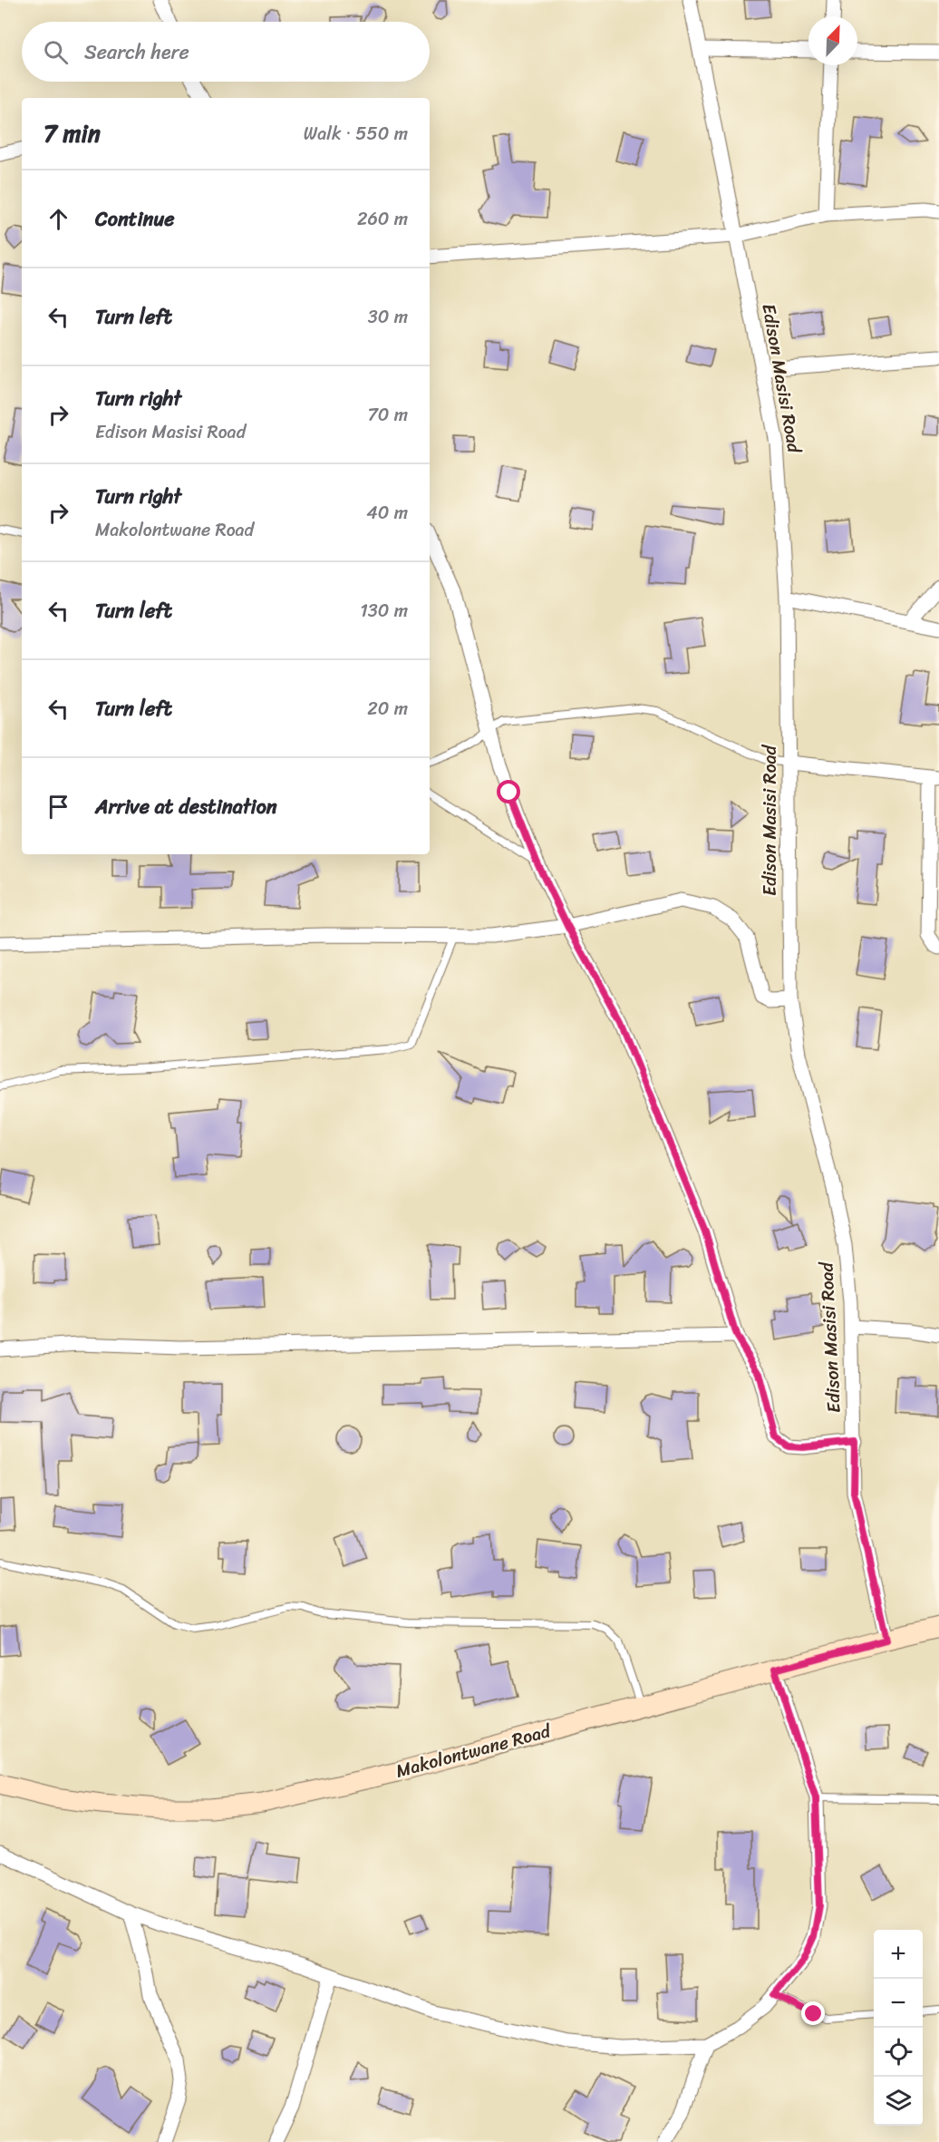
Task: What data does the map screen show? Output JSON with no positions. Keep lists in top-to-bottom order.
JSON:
{
  "streets": {
    "main road": ["Makolontwane Road"],
    "street": ["Edison Masisi Road"]
  },
  "crossings": [
    ["Edison Masisi Road", "Makolontwane Road"]
  ],
  "north": "top right",
  "page": {
    "search": "Search here",
    "heading": ["7 min", "Walk · 550 m"],
    "list": [
      ["Continue", "260 m"],
      ["Turn left", "30 m"],
      ["Turn right", "Edison Masisi Road", "70 m"],
      ["Turn right", "Makolontwane Road", "40 m"],
      ["Turn left", "130 m"],
      ["Turn left", "20 m"],
      "Arrive at destination"
    ],
    "map_buttons": ["+", "−"]
  }
}
